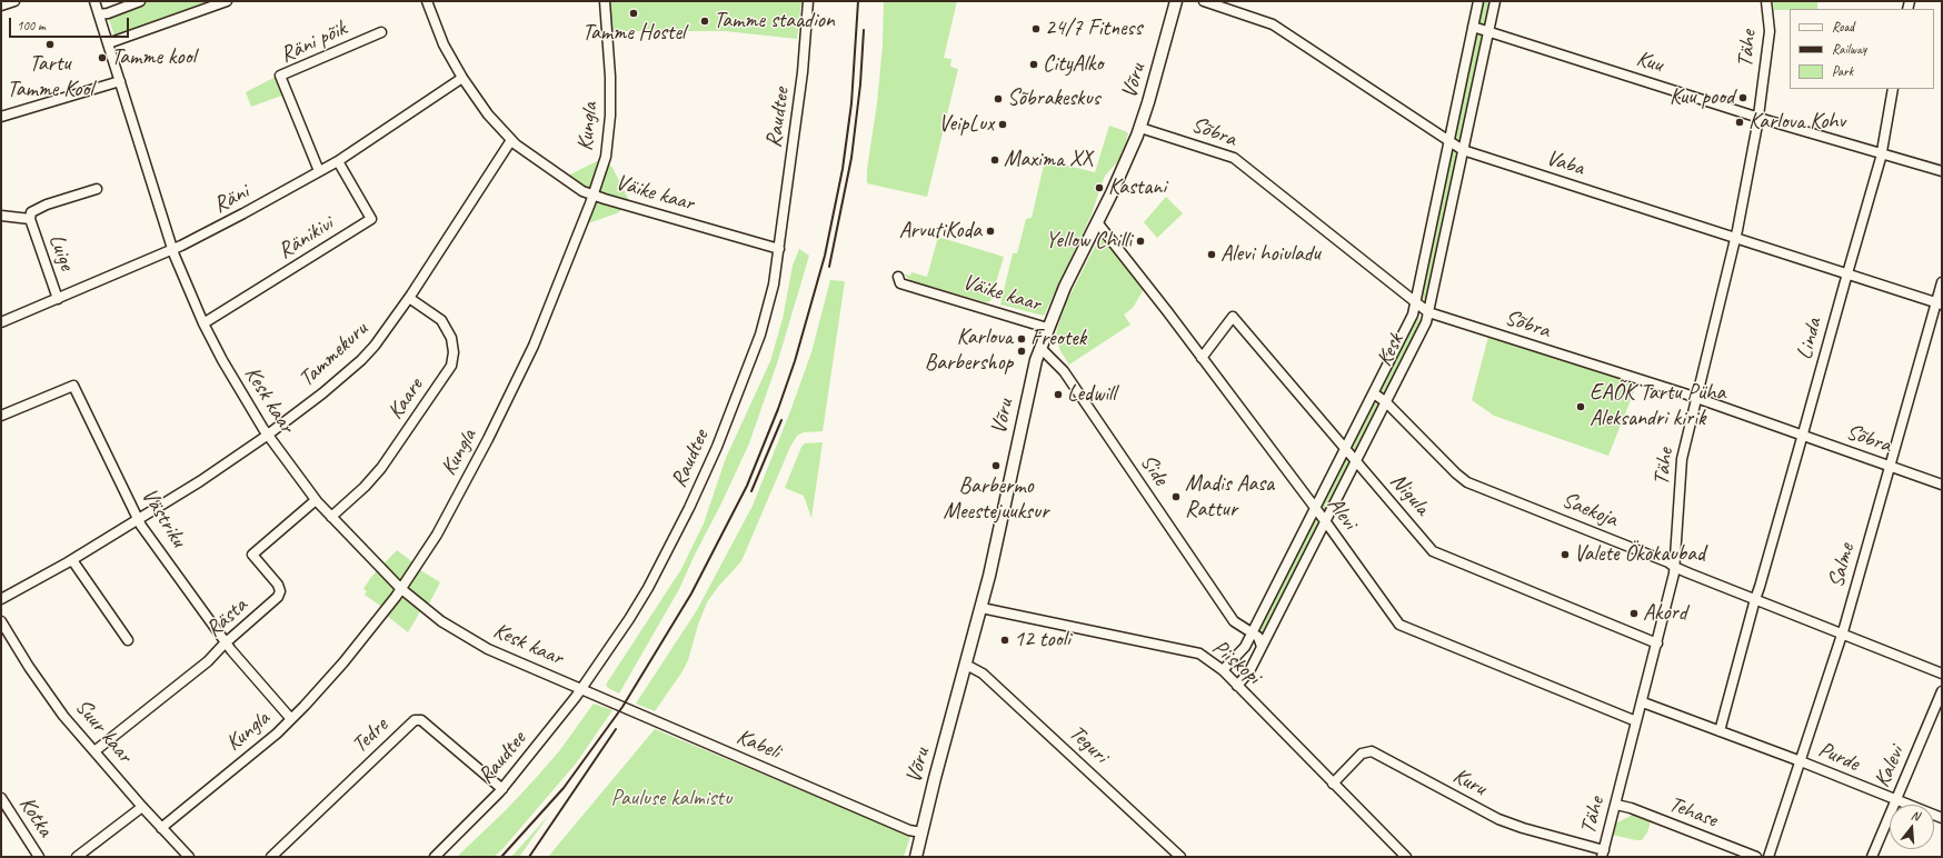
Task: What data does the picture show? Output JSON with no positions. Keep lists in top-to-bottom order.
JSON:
{
  "streets": {
    "main road": ["Võru"],
    "street": [
      "Räni põik",
      "Tähe",
      "Kuu",
      "Raudtee",
      "Kungla",
      "Sõbra",
      "Vaba",
      "Väike kaar",
      "Räni",
      "Ränikivi",
      "Luige",
      "Linda",
      "Kesk",
      "Tammekuru",
      "Kaare",
      "Kesk kaar",
      "Side",
      "Nigula",
      "Saekoja",
      "Alevi",
      "Västriku",
      "Salme",
      "Rästa",
      "Piiskopi",
      "Suur kaar",
      "Tedre",
      "Kabeli",
      "Teguri",
      "Purde",
      "Kalevi",
      "Kuru",
      "Tehase",
      "Kotka"
    ]
  },
  "crossings": [
    ["Räni põik", "Räni"],
    ["Tähe", "Kuu"],
    ["Tähe", "Sõbra"],
    ["Tähe", "Vaba"],
    ["Tähe", "Nigula"],
    ["Tähe", "Saekoja"],
    ["Tähe", "Alevi"],
    ["Tähe", "Purde"],
    ["Tähe", "Kuru"],
    ["Tähe", "Tehase"],
    ["Kuu", "Linda"],
    ["Kuu", "Kesk"],
    ["Võru", "Sõbra"],
    ["Võru", "Väike kaar"],
    ["Võru", "Side"],
    ["Võru", "Alevi"],
    ["Võru", "Piiskopi"],
    ["Võru", "Kabeli"],
    ["Võru", "Teguri"],
    ["Raudtee", "Väike kaar"],
    ["Raudtee", "Kesk kaar"],
    ["Raudtee", "Tedre"],
    ["Raudtee", "Kabeli"],
    ["Kungla", "Väike kaar"],
    ["Kungla", "Kesk kaar"],
    ["Kungla", "Västriku"],
    ["Kungla", "Suur kaar"],
    ["Sõbra", "Linda"],
    ["Sõbra", "Kesk"],
    ["Sõbra", "Salme"],
    ["Vaba", "Linda"],
    ["Vaba", "Kesk"],
    ["Vaba", "Salme"],
    ["Väike kaar", "Räni"],
    ["Väike kaar", "Tammekuru"],
    ["Räni", "Ränikivi"],
    ["Räni", "Luige"],
    ["Räni", "Kesk kaar"],
    ["Ränikivi", "Kesk kaar"],
    ["Linda", "Saekoja"],
    ["Kesk", "Side"],
    ["Kesk", "Nigula"],
    ["Kesk", "Saekoja"],
    ["Kesk", "Alevi"],
    ["Kesk", "Piiskopi"],
    ["Tammekuru", "Kaare"],
    ["Tammekuru", "Kesk kaar"],
    ["Tammekuru", "Västriku"],
    ["Kaare", "Kesk kaar"],
    ["Kesk kaar", "Rästa"],
    ["Kesk kaar", "Kabeli"],
    ["Nigula", "Alevi"],
    ["Saekoja", "Salme"],
    ["Västriku", "Rästa"],
    ["Salme", "Purde"],
    ["Rästa", "Suur kaar"],
    ["Piiskopi", "Kuru"],
    ["Purde", "Kalevi"]
  ],
  "parks": ["Pauluse kalmistu"],
  "places": [
    "Tamme Hostel",
    "Tamme staadion",
    "24/7 Fitness",
    "Tartu Tamme Kool",
    "Tamme kool",
    "CityAlko",
    "Kuu pood",
    "Sõbrakeskus",
    "Karlova Kohv",
    "VeipLux",
    "Maxima XX",
    "Kastani",
    "ArvutiKoda",
    "Yellow Chilli",
    "Alevi hoiuladu",
    "Freotek",
    "Karlova Barbershop",
    "Ledwill",
    "EAÕK Tartu Püha Aleksandri kirik",
    "Barbermo Meestejuuksur",
    "Madis Aasa Rattur",
    "Valete Ökokaubad",
    "Akord",
    "12 tooli"
  ],
  "legend": ["Road", "Railway", "Park"],
  "scale_bar": "100 m",
  "north": "top"
}
